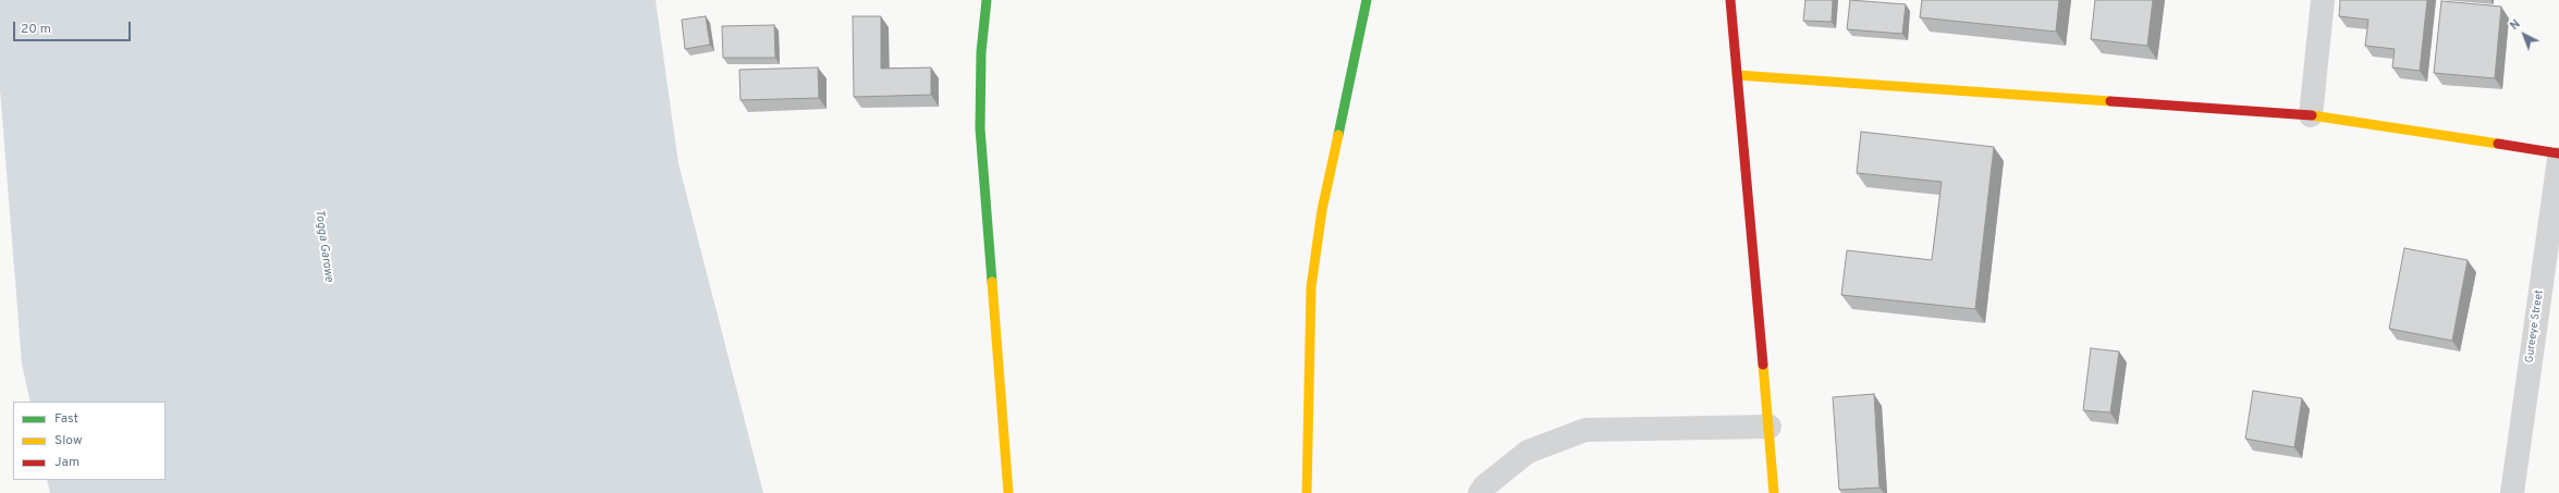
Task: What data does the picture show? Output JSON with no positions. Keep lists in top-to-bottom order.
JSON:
{
  "streets": {
    "street": ["Gureeye Street"]
  },
  "water": ["Togga Garowe"],
  "legend": ["Fast", "Slow", "Jam"],
  "scale_bar": "20 m",
  "north": "top left"
}
